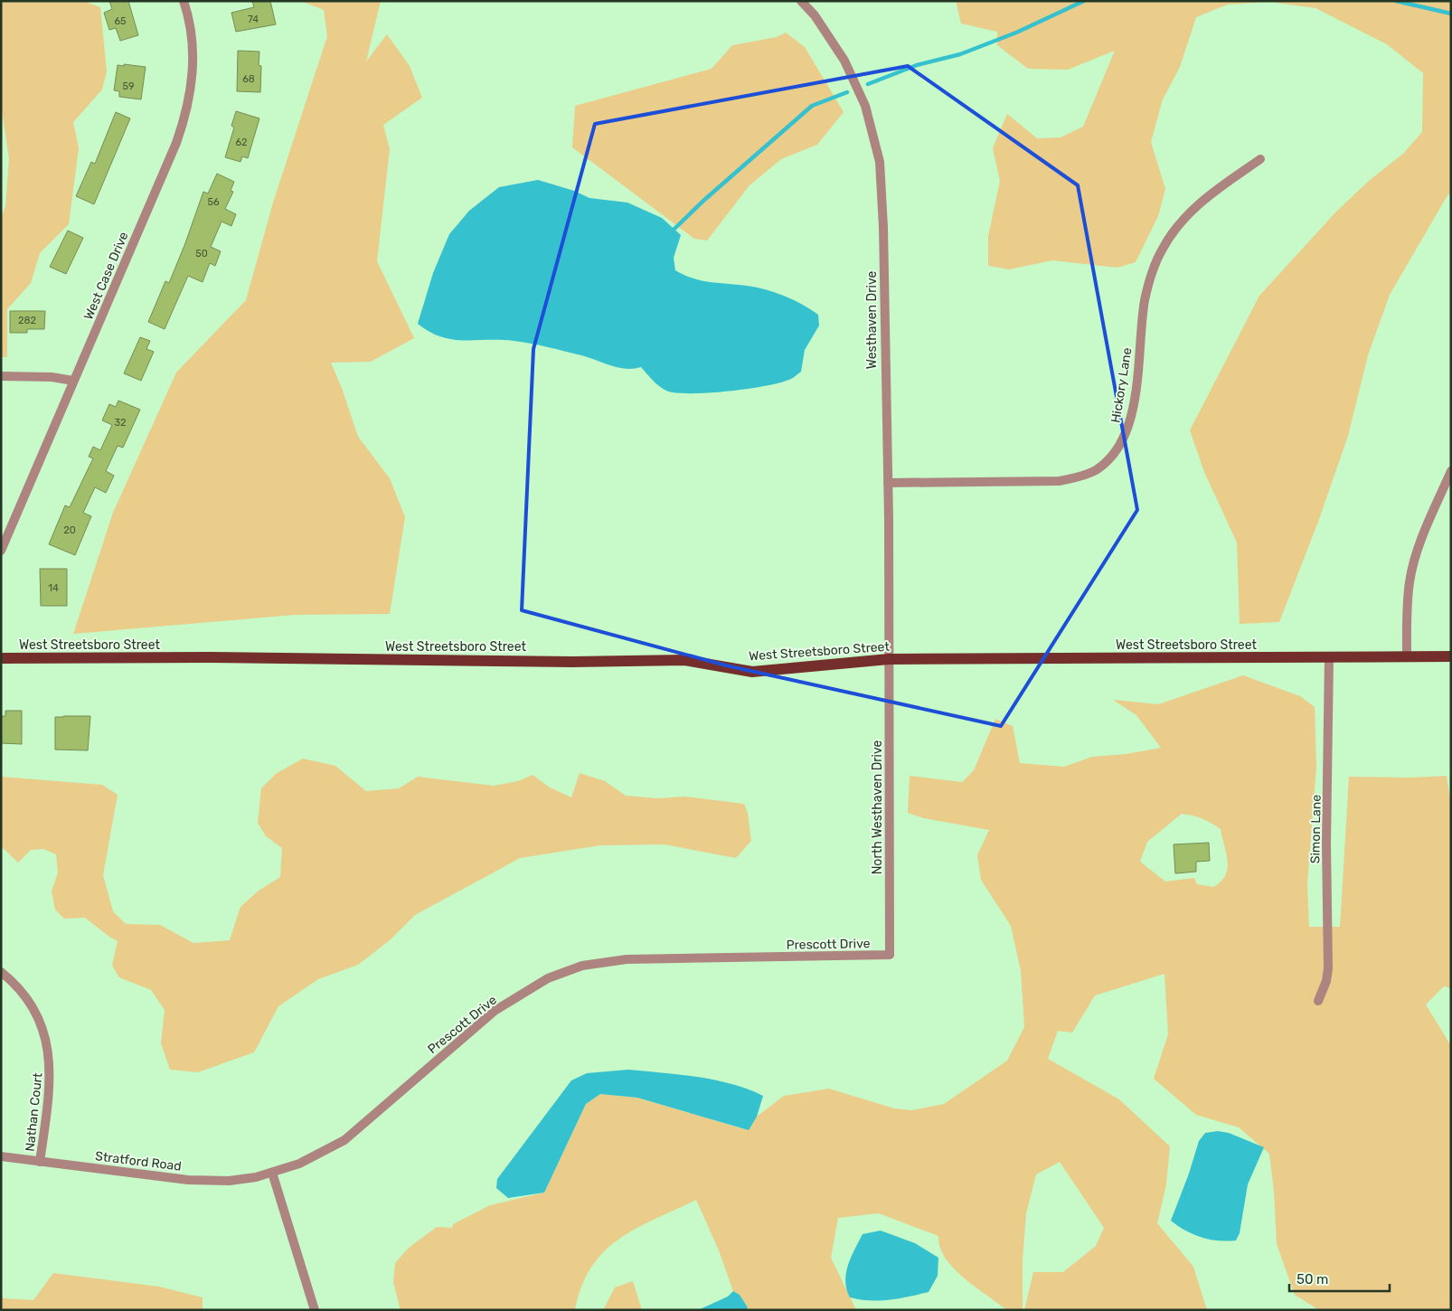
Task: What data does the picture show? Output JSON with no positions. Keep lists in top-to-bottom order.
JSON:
{
  "streets": {
    "main road": ["West Streetsboro Street"],
    "street": [
      "West Case Drive",
      "Westhaven Drive",
      "Hickory Lane",
      "North Westhaven Drive",
      "Simon Lane",
      "Prescott Drive",
      "Nathan Court",
      "Stratford Road"
    ]
  },
  "crossings": [
    ["Westhaven Drive", "Hickory Lane"],
    ["Westhaven Drive", "West Streetsboro Street"],
    ["Westhaven Drive", "North Westhaven Drive"],
    ["West Streetsboro Street", "North Westhaven Drive"],
    ["West Streetsboro Street", "Simon Lane"],
    ["North Westhaven Drive", "Prescott Drive"],
    ["Prescott Drive", "Stratford Road"],
    ["Nathan Court", "Stratford Road"]
  ],
  "house_numbers": [
    "74",
    "65",
    "68",
    "59",
    "62",
    "56",
    "50",
    "282",
    "32",
    "20",
    "14"
  ],
  "scale_bar": "50 m"
}
